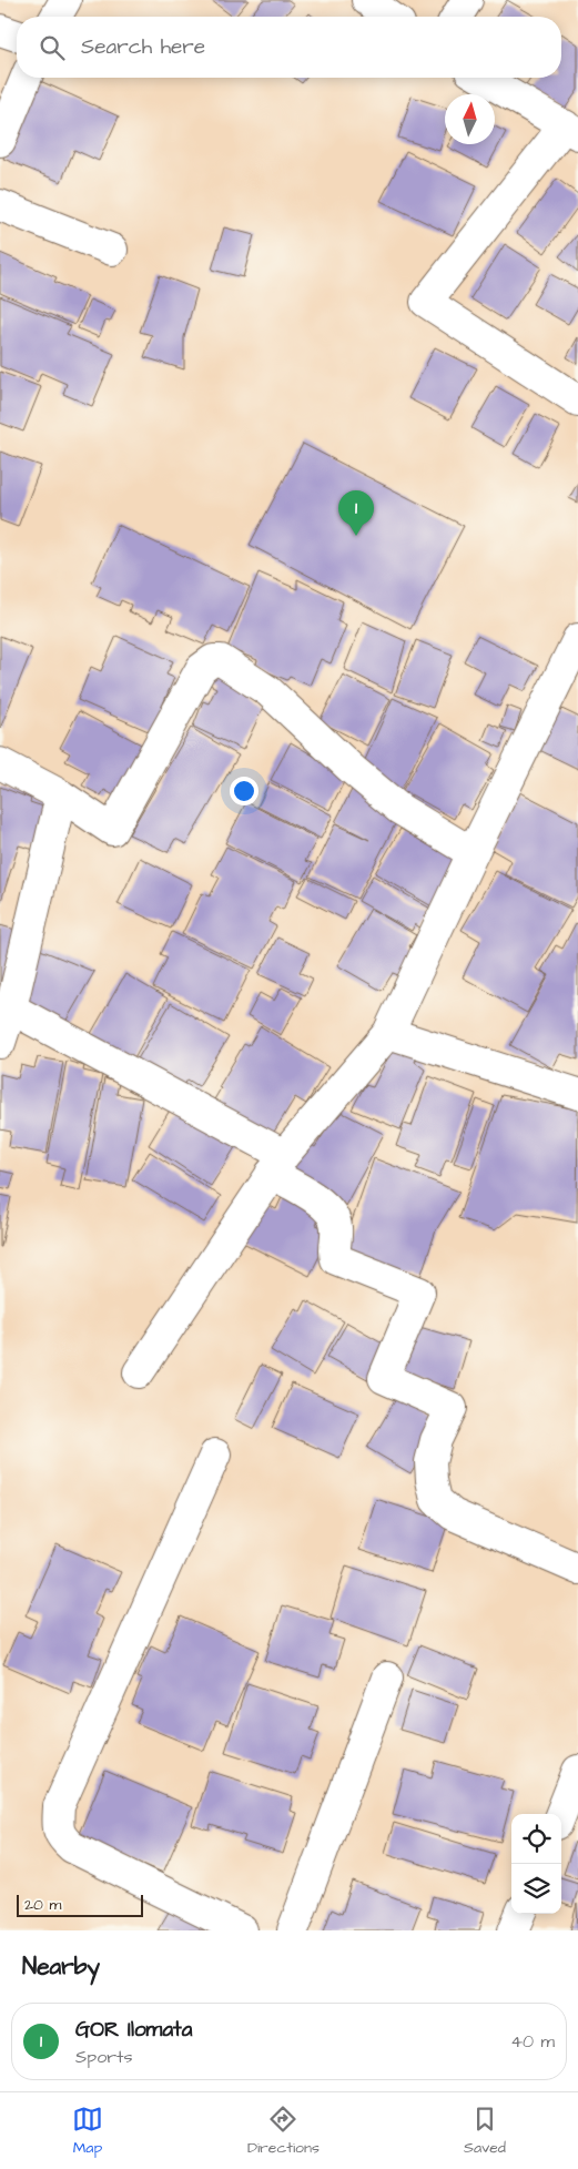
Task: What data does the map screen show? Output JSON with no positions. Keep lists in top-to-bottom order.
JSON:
{
  "scale_bar": "20 m",
  "north": "top",
  "page": {
    "search": "Search here",
    "pins": "1",
    "scale": "20 m",
    "heading": "Nearby",
    "list": [
      {
        "mark": "1",
        "name": "GOR Ilomata",
        "note": "Sports",
        "value": "40 m"
      }
    ],
    "nav": ["Map", "Directions", "Saved"]
  }
}
